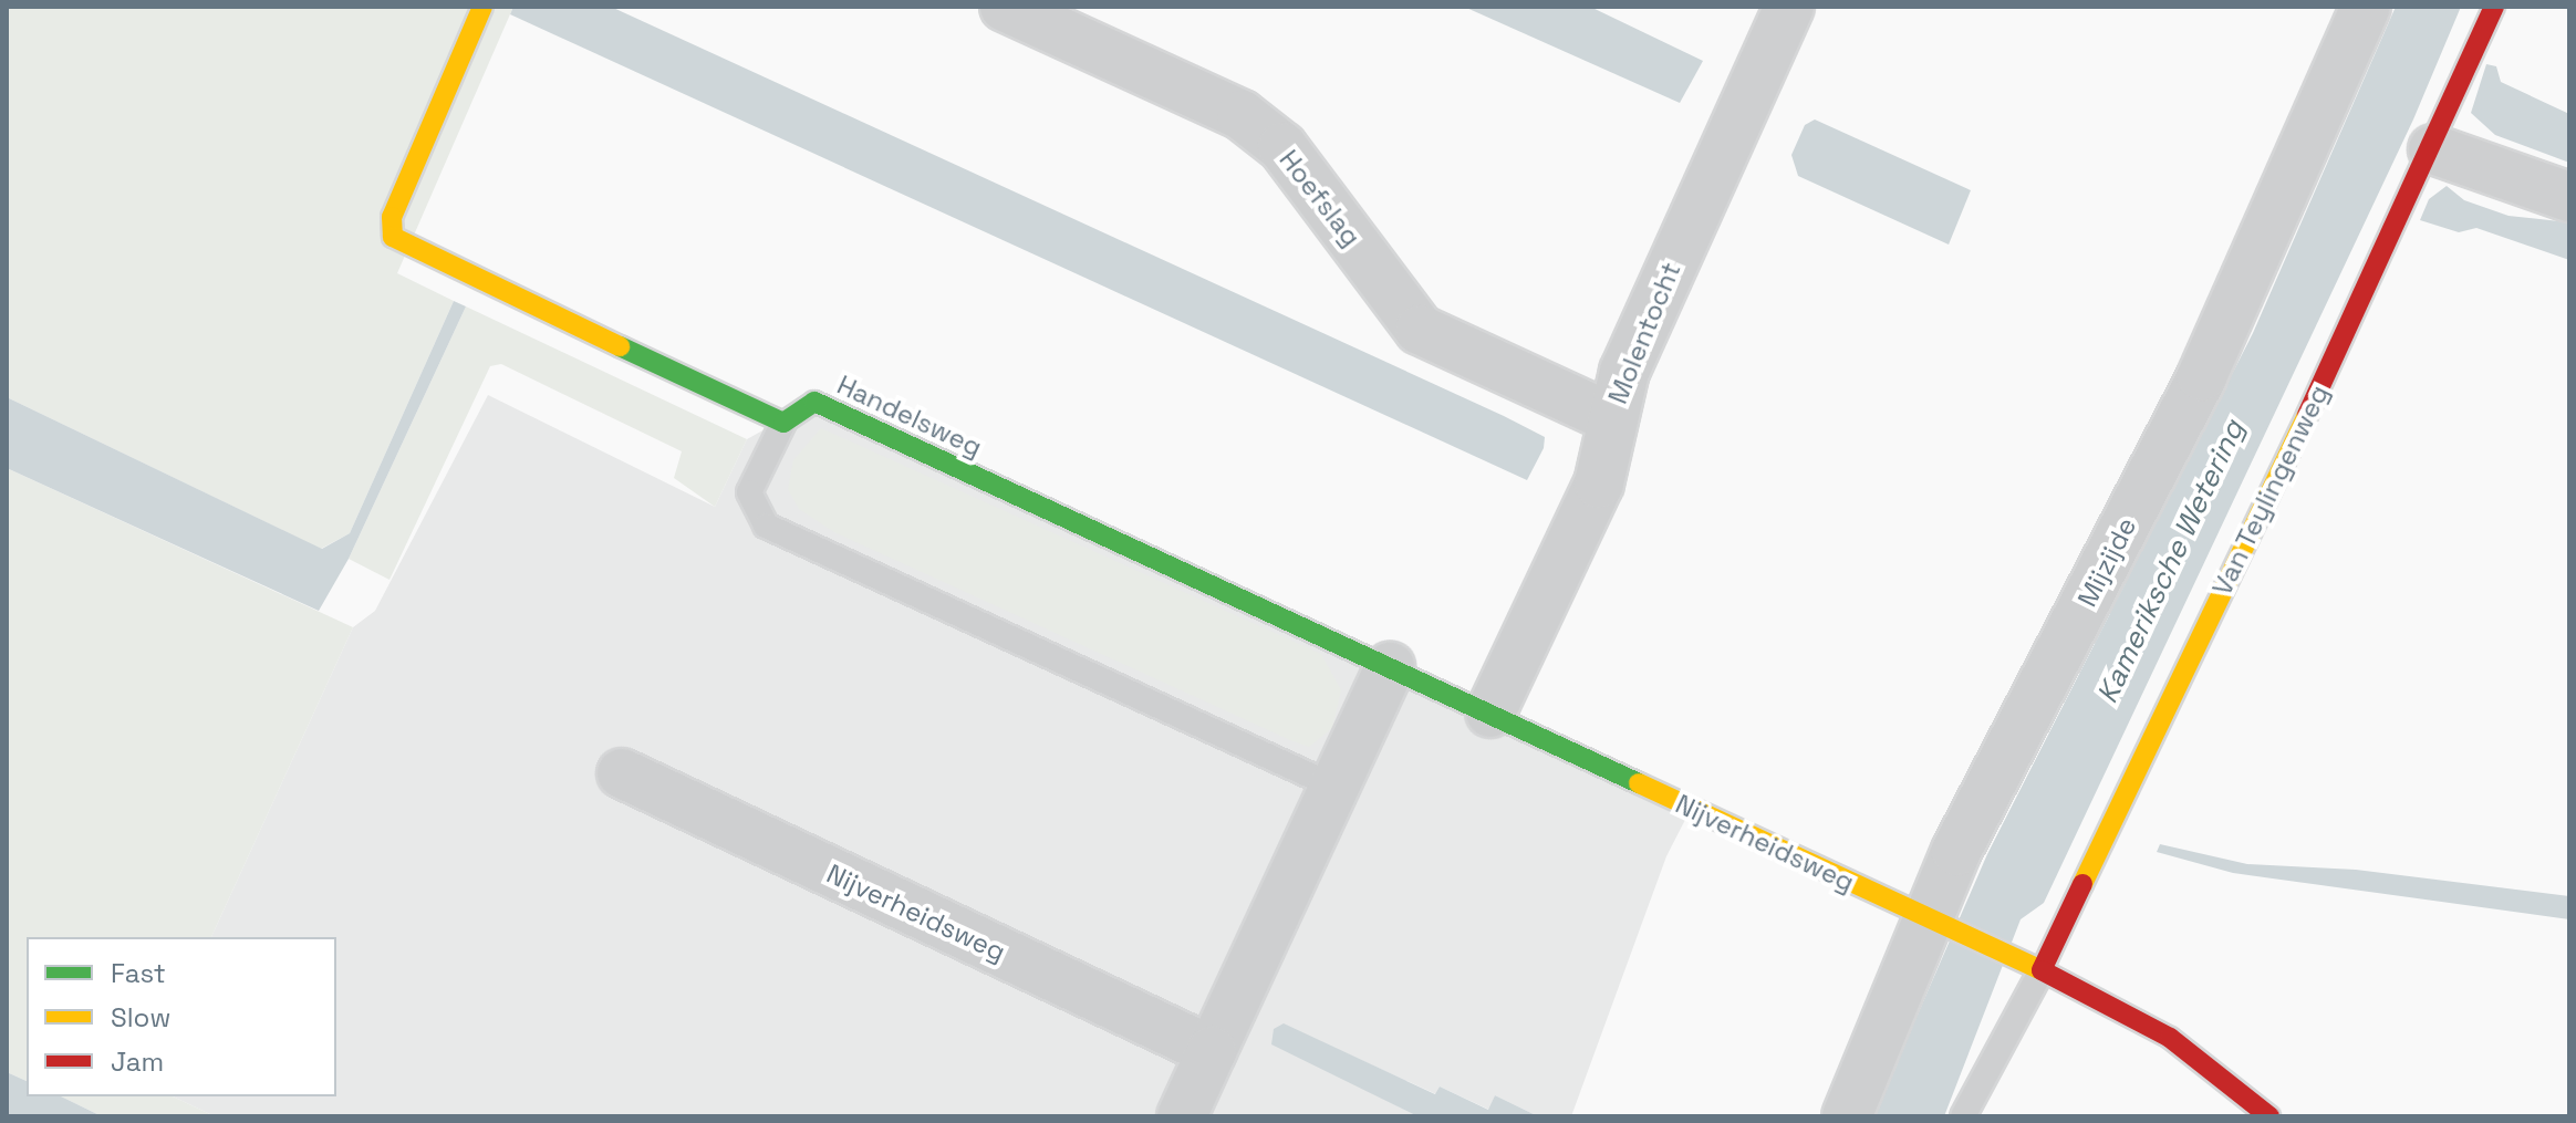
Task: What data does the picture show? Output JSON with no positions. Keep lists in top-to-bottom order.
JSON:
{
  "streets": {
    "street": [
      "Hoefslag",
      "Molentocht",
      "Handelsweg",
      "Van Teylingenweg",
      "Mijzijde",
      "Nijverheidsweg"
    ]
  },
  "crossings": [
    ["Hoefslag", "Molentocht"],
    ["Molentocht", "Handelsweg"],
    ["Molentocht", "Nijverheidsweg"],
    ["Handelsweg", "Nijverheidsweg"],
    ["Van Teylingenweg", "Nijverheidsweg"],
    ["Mijzijde", "Nijverheidsweg"]
  ],
  "water": ["Kameriksche Wetering"],
  "legend": ["Fast", "Slow", "Jam"]
}
